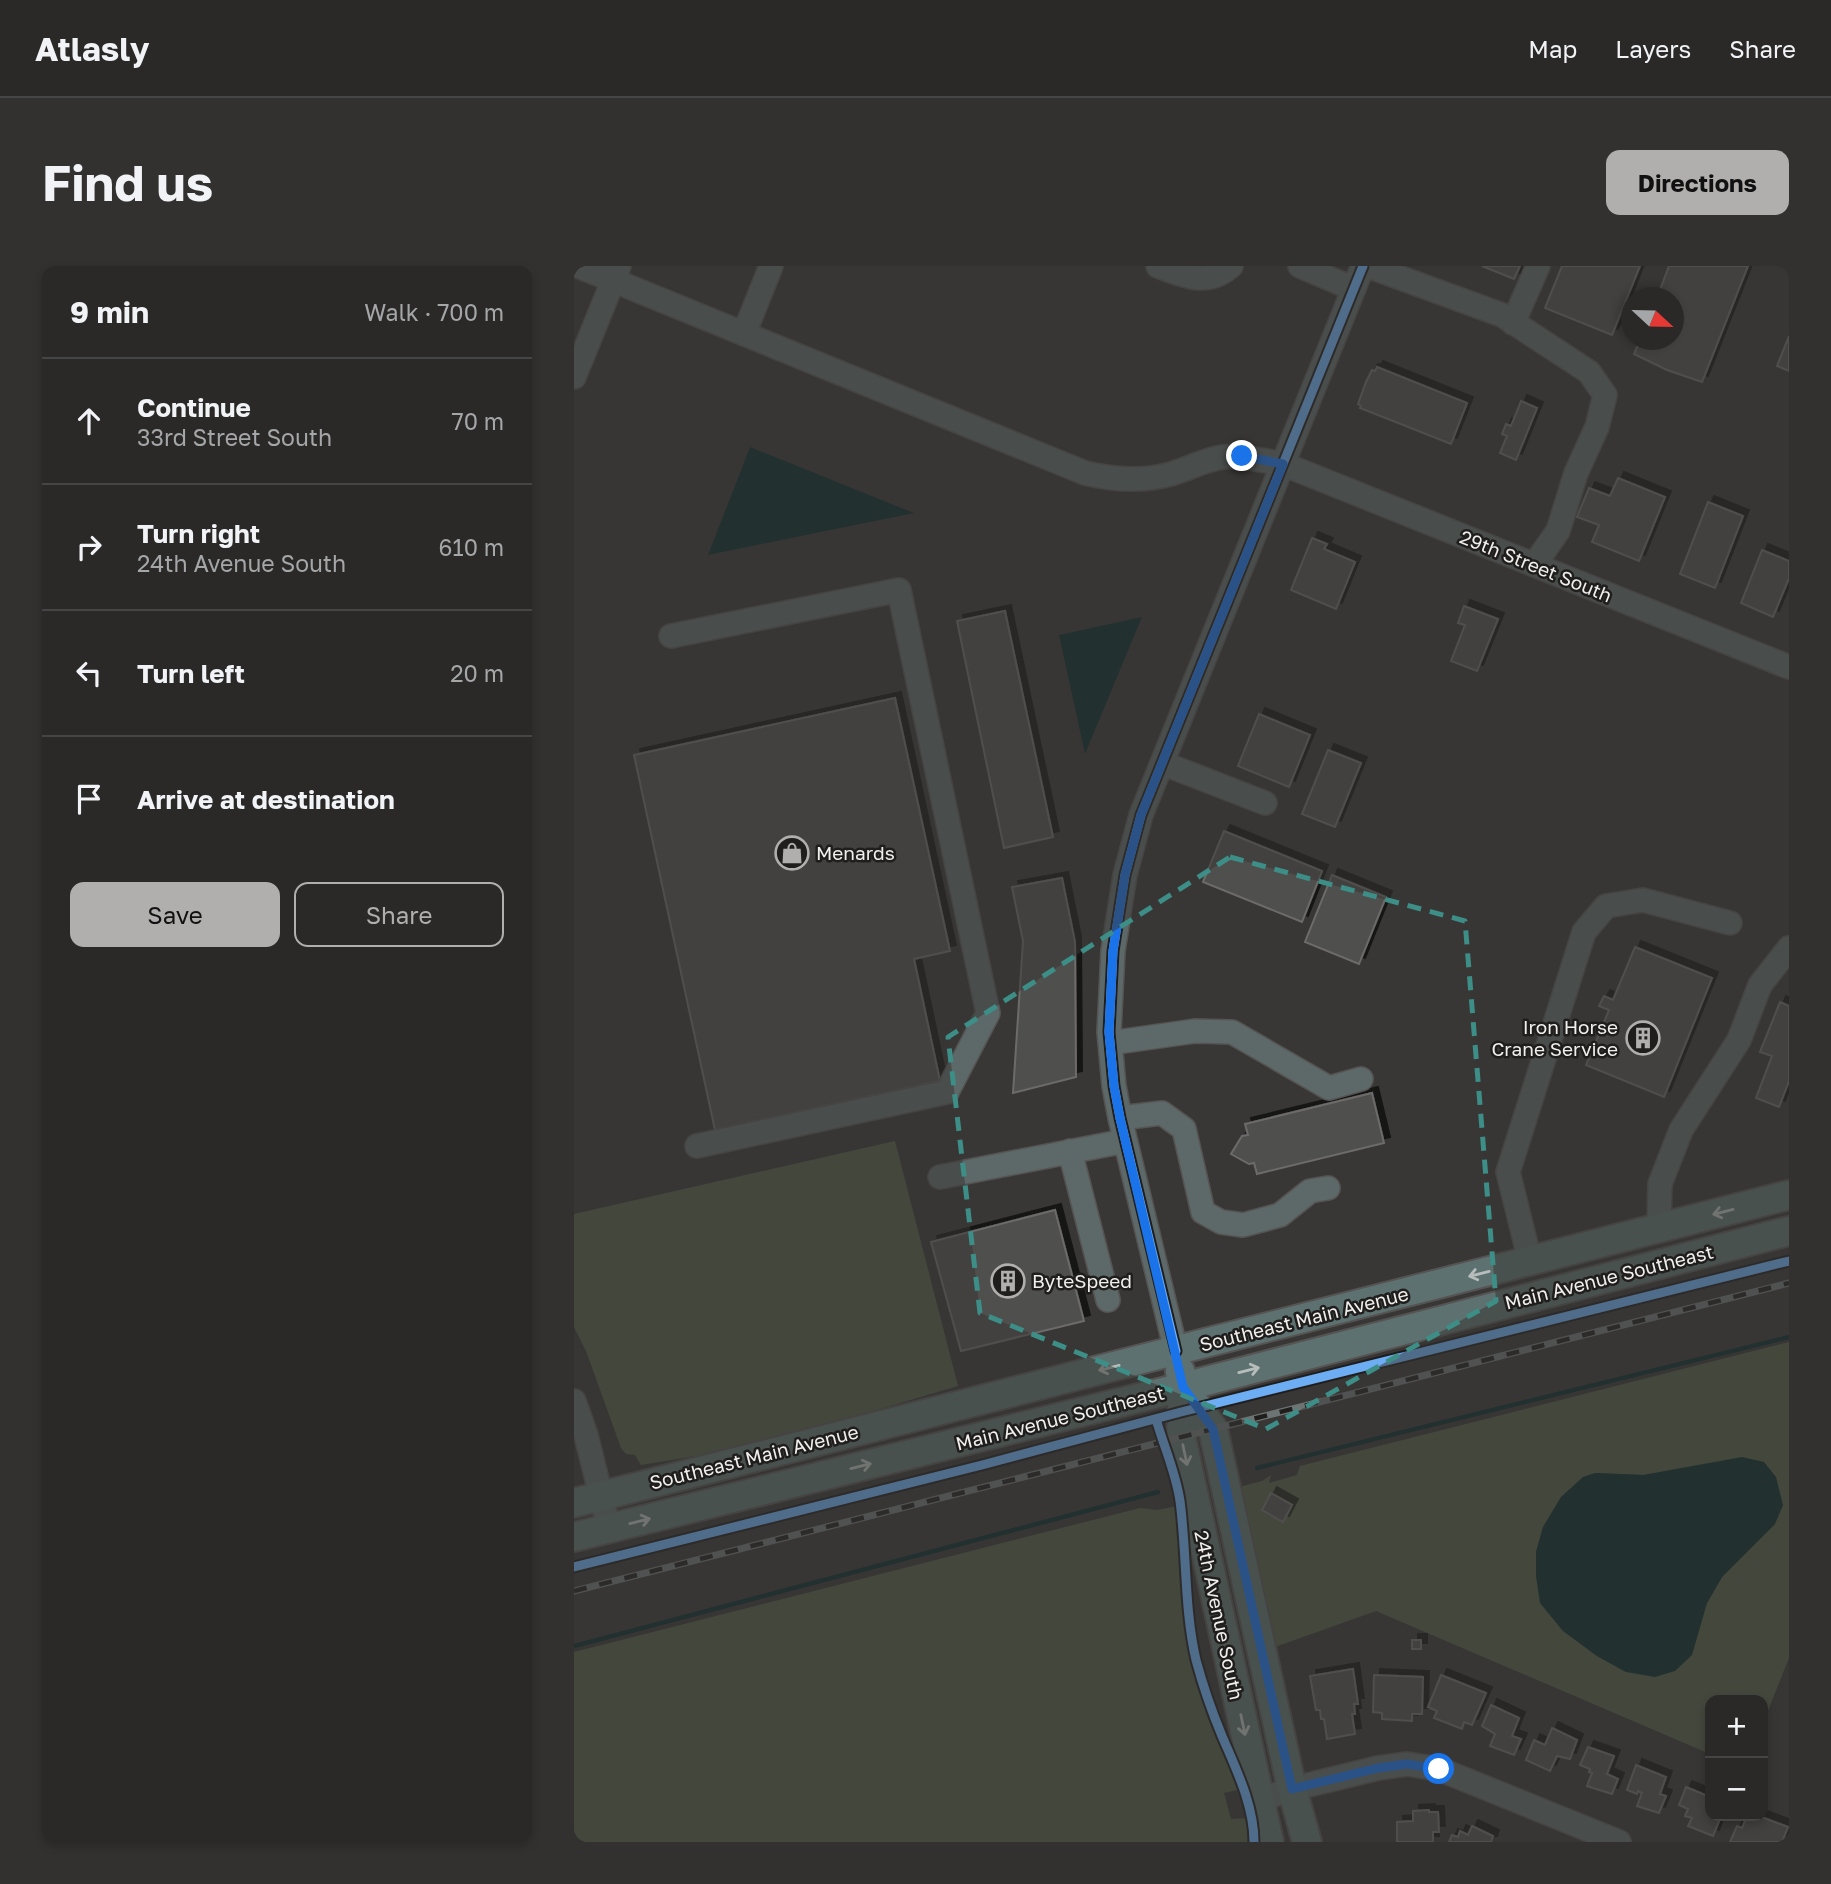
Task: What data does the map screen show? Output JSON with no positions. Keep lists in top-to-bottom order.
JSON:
{
  "streets": {
    "main road": ["Main Avenue Southeast", "Southeast Main Avenue", "24th Avenue South"],
    "street": ["29th Street South"]
  },
  "crossings": [
    ["29th Street South", "24th Avenue South"],
    ["Main Avenue Southeast", "24th Avenue South"],
    ["Southeast Main Avenue", "24th Avenue South"]
  ],
  "one_way": ["Main Avenue Southeast", "Southeast Main Avenue"],
  "places": {
    "shop": ["Menards"],
    "building": ["Iron Horse Crane Service", "ByteSpeed"]
  },
  "north": "right",
  "page": {
    "header": "Atlasly",
    "nav": ["Map", "Layers", "Share"],
    "buttons": [
      "Directions",
      ["Save", "Share"]
    ],
    "title": "Find us",
    "heading": ["9 min", "Walk · 700 m"],
    "list": [
      ["Continue", "33rd Street South", "70 m"],
      ["Turn right", "24th Avenue South", "610 m"],
      ["Turn left", "20 m"],
      "Arrive at destination"
    ],
    "map_buttons": ["+", "−"]
  }
}
